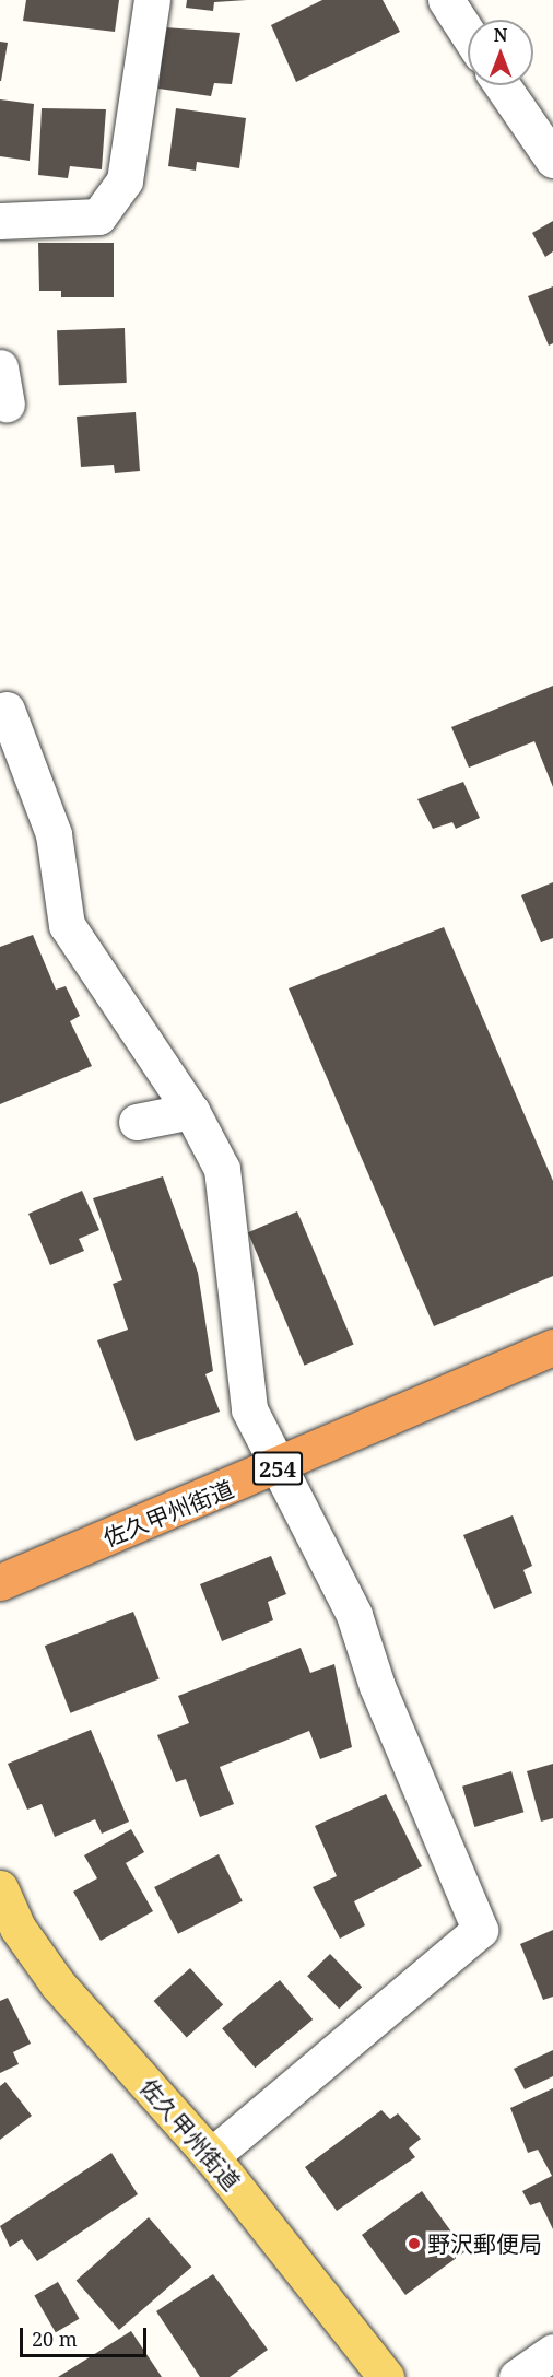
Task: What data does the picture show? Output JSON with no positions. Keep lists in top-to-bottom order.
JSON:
{
  "streets": {
    "highway": ["254", "佐久甲州街道"]
  },
  "places": ["野沢郵便局"],
  "scale_bar": "20 m",
  "north": "top"
}
